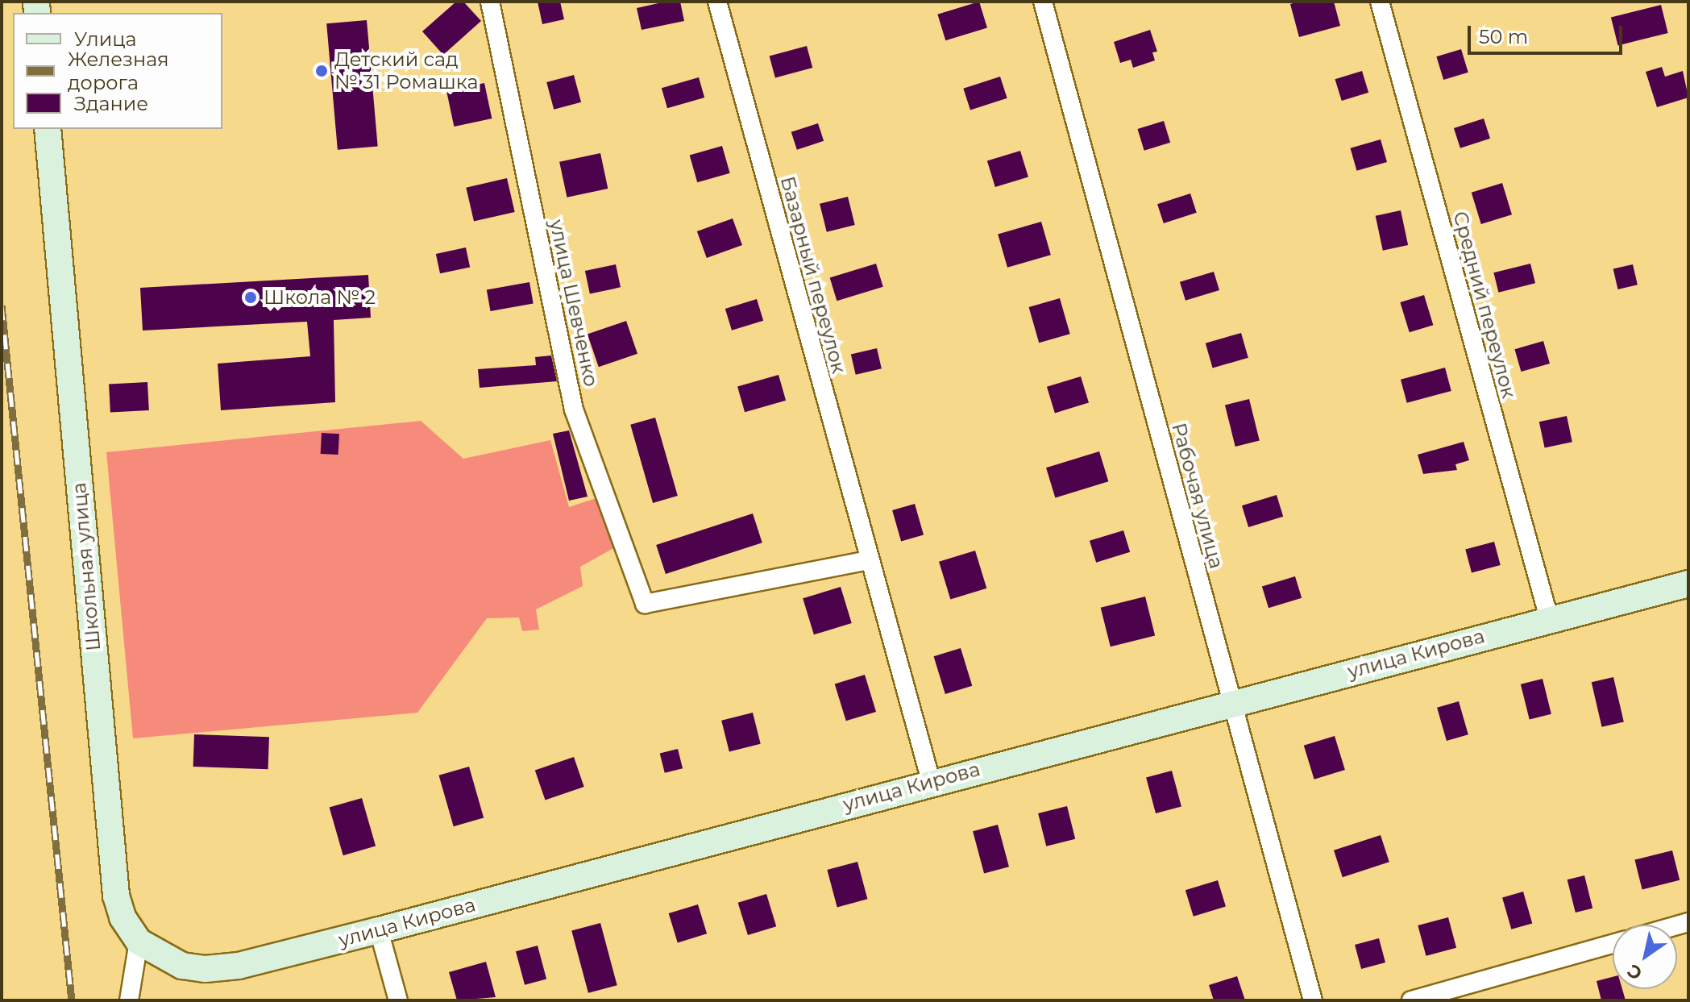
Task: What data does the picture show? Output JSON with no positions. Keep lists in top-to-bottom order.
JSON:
{
  "streets": {
    "main road": ["Школьная улица", "улица Кирова"],
    "street": [
      "Базарный переулок",
      "улица Шевченко",
      "Средний переулок",
      "Рабочая улица"
    ]
  },
  "crossings": [
    ["Базарный переулок", "улица Шевченко"],
    ["Базарный переулок", "улица Кирова"],
    ["Средний переулок", "улица Кирова"],
    ["Рабочая улица", "улица Кирова"],
    ["Школьная улица", "улица Кирова"]
  ],
  "places": ["Детский сад № 31 Ромашка", "Школа № 2"],
  "legend": ["Улица", "Железная дорога", "Здание"],
  "scale_bar": "50 m",
  "north": "bottom left"
}
